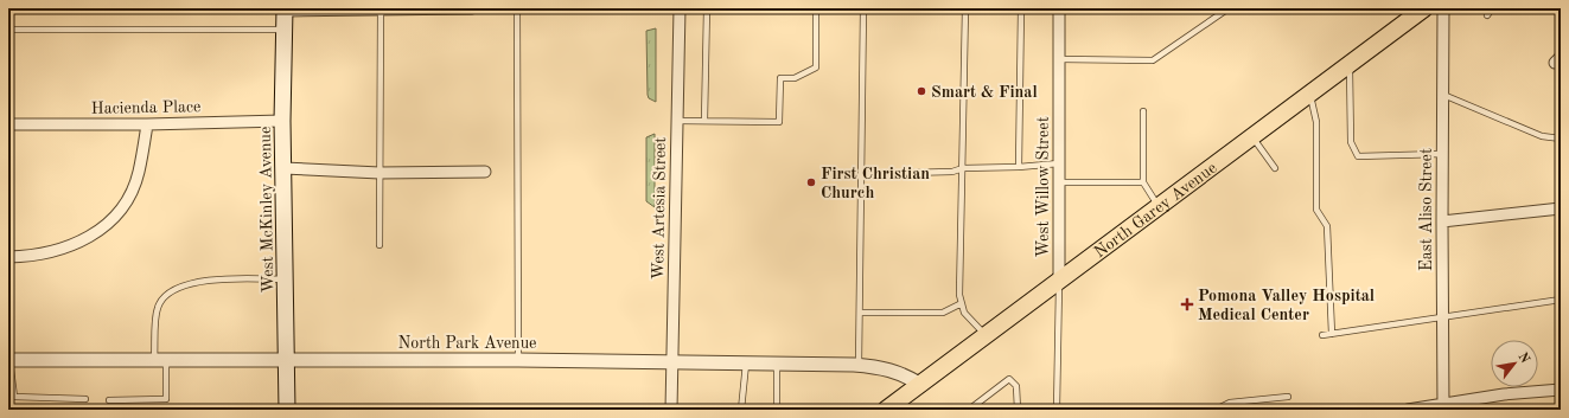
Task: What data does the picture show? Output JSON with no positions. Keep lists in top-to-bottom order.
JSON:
{
  "streets": {
    "main road": ["West McKinley Avenue", "North Garey Avenue"],
    "street": [
      "Hacienda Place",
      "West Willow Street",
      "West Artesia Street",
      "East Aliso Street",
      "North Park Avenue"
    ]
  },
  "crossings": [
    ["Hacienda Place", "West McKinley Avenue"],
    ["West Willow Street", "North Garey Avenue"],
    ["West Artesia Street", "North Park Avenue"],
    ["West McKinley Avenue", "North Park Avenue"],
    ["North Garey Avenue", "North Park Avenue"]
  ],
  "places": {
    "other": ["Smart & Final", "First Christian Church"],
    "health": ["Pomona Valley Hospital Medical Center"]
  },
  "north": "top right"
}
